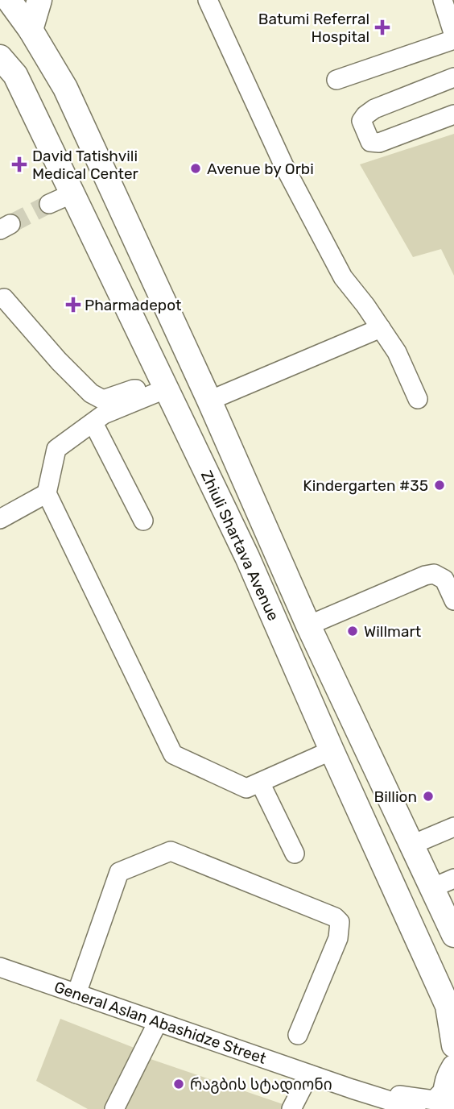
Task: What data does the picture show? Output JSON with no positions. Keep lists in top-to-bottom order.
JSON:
{
  "streets": {
    "main road": ["Zhiuli Shartava Avenue"],
    "street": ["General Aslan Abashidze Street"]
  },
  "places": {
    "health": ["Batumi Referral Hospital", "David Tatishvili Medical Center", "Pharmadepot"],
    "other": [
      "Avenue by Orbi",
      "Kindergarten #35",
      "Willmart",
      "Billion",
      "რაგბის სტადიონი"
    ]
  }
}
